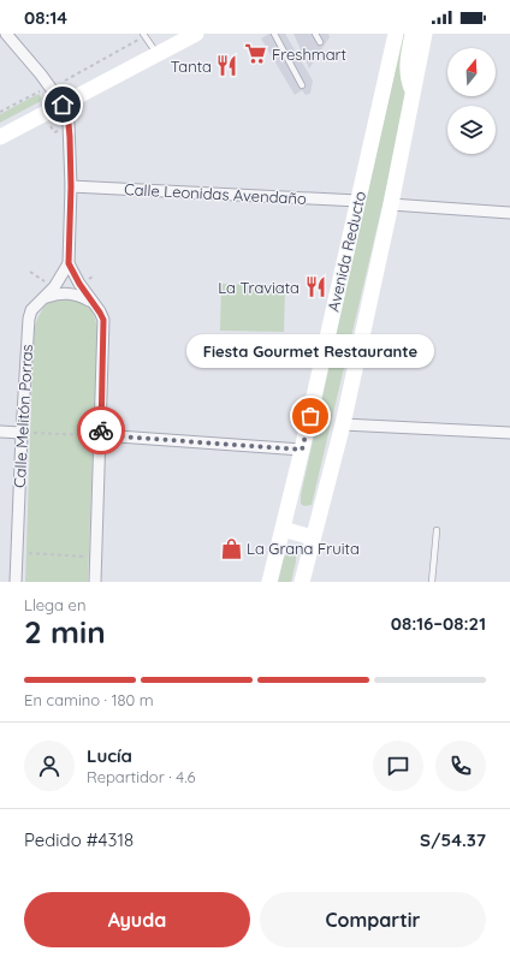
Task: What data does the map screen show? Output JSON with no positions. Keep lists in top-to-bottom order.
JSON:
{
  "streets": {
    "main road": ["Avenida Reducto"],
    "street": ["Calle Leonidas Avendaño", "Calle Melitón Porras"]
  },
  "crossings": [
    ["Calle Leonidas Avendaño", "Avenida Reducto"],
    ["Calle Leonidas Avendaño", "Calle Melitón Porras"]
  ],
  "places": {
    "supermarket": ["Freshmart"],
    "restaurant": ["Tanta", "La Traviata"],
    "other": ["Fiesta Gourmet Restaurante"],
    "shop": ["La Grana Fruita"]
  },
  "north": "top",
  "page": {
    "status": "08:14",
    "bubble": "Fiesta Gourmet Restaurante",
    "heading": ["2 min", "Llega en", "08:16–08:21"],
    "panel": [
      "Lucía",
      "Repartidor · 4.6",
      "Pedido #4318",
      "S/54.37"
    ],
    "bar": "En camino · 180 m",
    "buttons": ["Ayuda", "Compartir"]
  }
}
